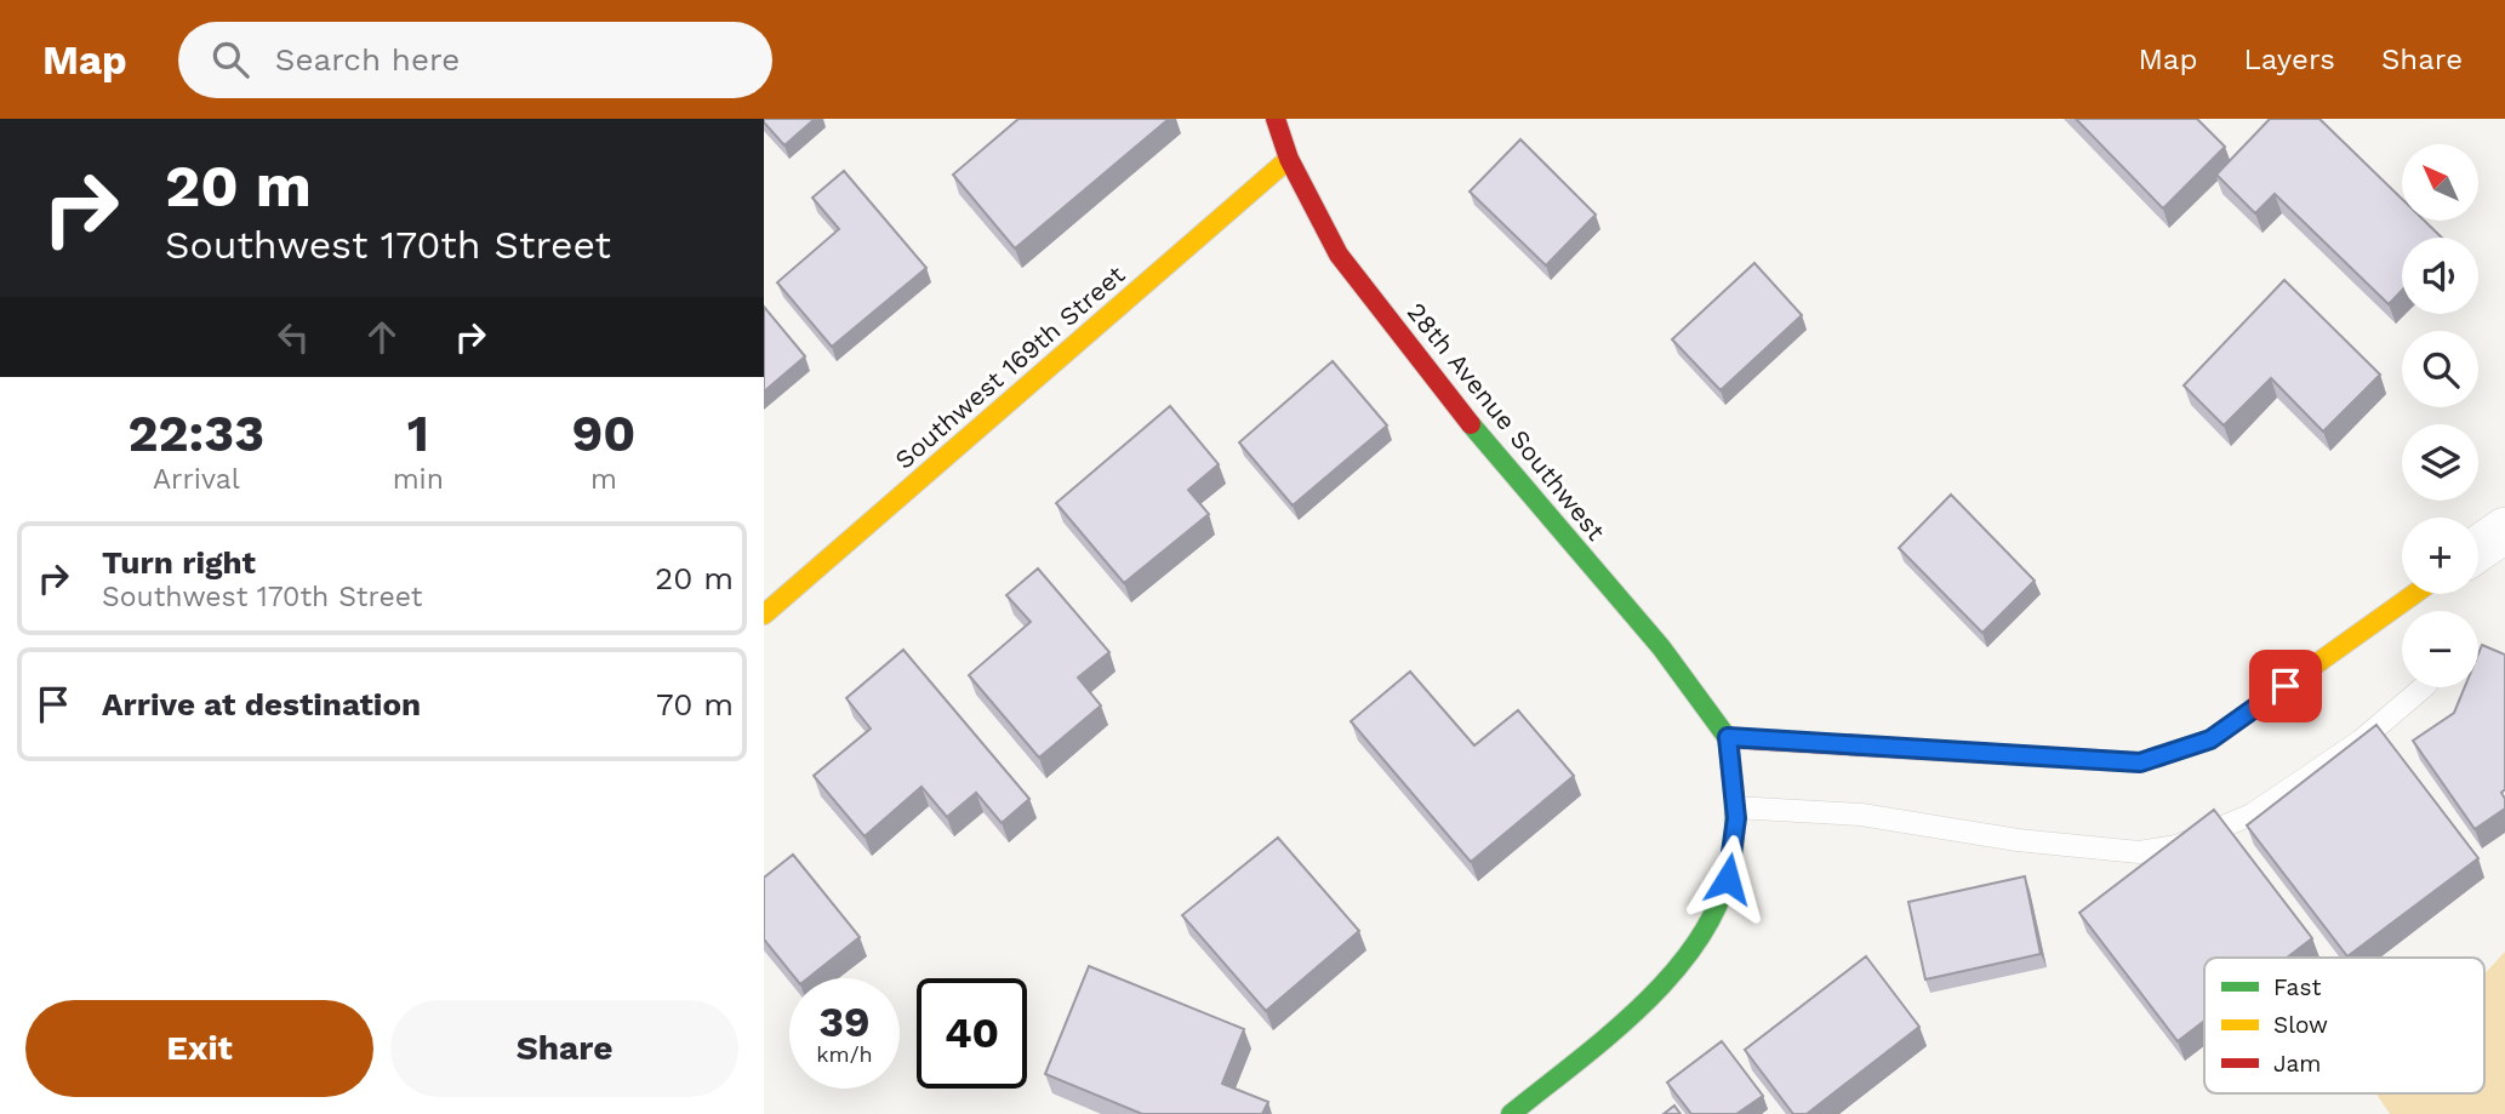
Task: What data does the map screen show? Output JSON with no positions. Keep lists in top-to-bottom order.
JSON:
{
  "streets": {
    "street": ["Southwest 169th Street", "28th Avenue Southwest"]
  },
  "crossings": [
    ["Southwest 169th Street", "28th Avenue Southwest"]
  ],
  "legend": ["Fast", "Slow", "Jam"],
  "north": "top left",
  "page": {
    "header": "Map",
    "search": "Search here",
    "nav": ["Map", "Layers", "Share"],
    "turn": ["20 m", "Southwest 170th Street"],
    "map_buttons": ["+", "−"],
    "eta": [
      "22:33",
      "Arrival",
      "1",
      "min",
      "90",
      "m"
    ],
    "list": [
      {
        "name": "Turn right",
        "note": "Southwest 170th Street",
        "value": "20 m"
      },
      {
        "name": "Arrive at destination",
        "value": "70 m"
      }
    ],
    "speed": "39 km/h",
    "limit": "40",
    "buttons": ["Exit", "Share"]
  }
}
